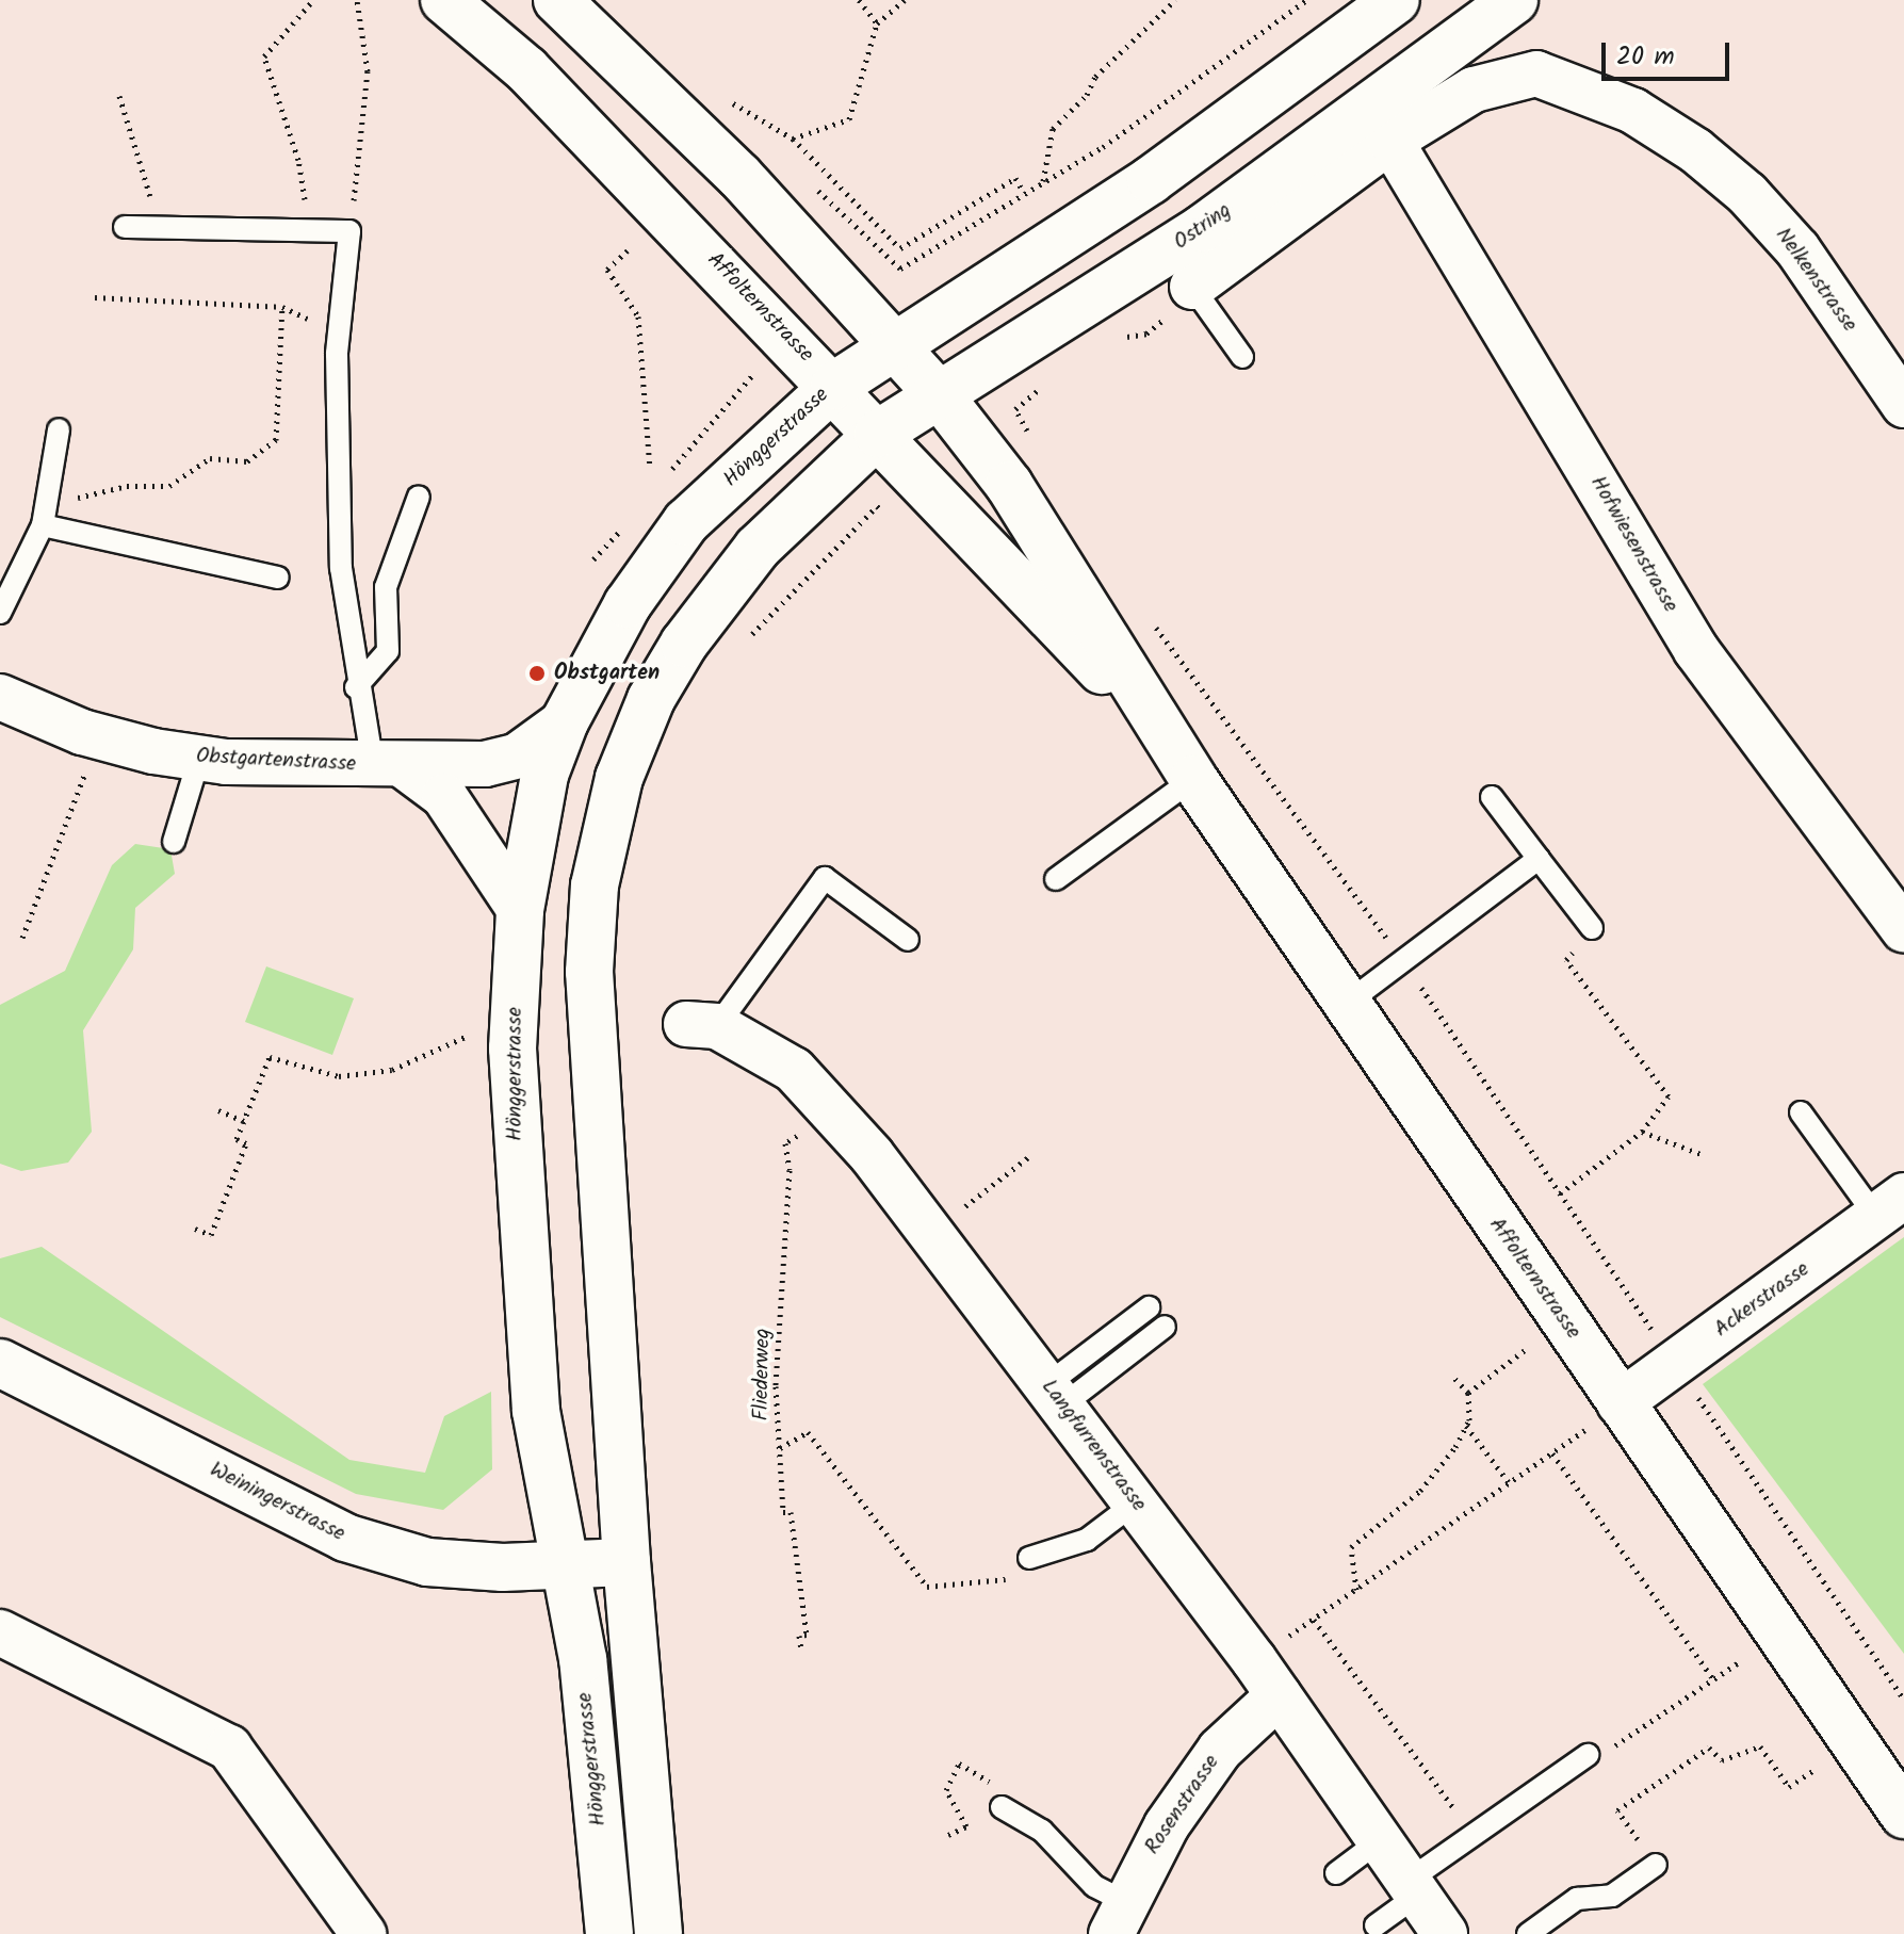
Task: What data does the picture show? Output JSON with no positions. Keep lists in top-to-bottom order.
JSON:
{
  "streets": {
    "main road": [
      "Ostring",
      "Affolternstrasse",
      "Hönggerstrasse",
      "Weiningerstrasse"
    ],
    "street": [
      "Nelkenstrasse",
      "Hofwiesenstrasse",
      "Obstgartenstrasse",
      "Ackerstrasse",
      "Langfurrenstrasse",
      "Rosenstrasse"
    ],
    "path": ["Fliederweg"]
  },
  "crossings": [
    ["Ostring", "Affolternstrasse"],
    ["Nelkenstrasse", "Hofwiesenstrasse"],
    ["Affolternstrasse", "Hönggerstrasse"],
    ["Affolternstrasse", "Ackerstrasse"],
    ["Hönggerstrasse", "Obstgartenstrasse"],
    ["Hönggerstrasse", "Weiningerstrasse"],
    ["Langfurrenstrasse", "Rosenstrasse"]
  ],
  "places": ["Obstgarten"],
  "scale_bar": "20 m"
}
